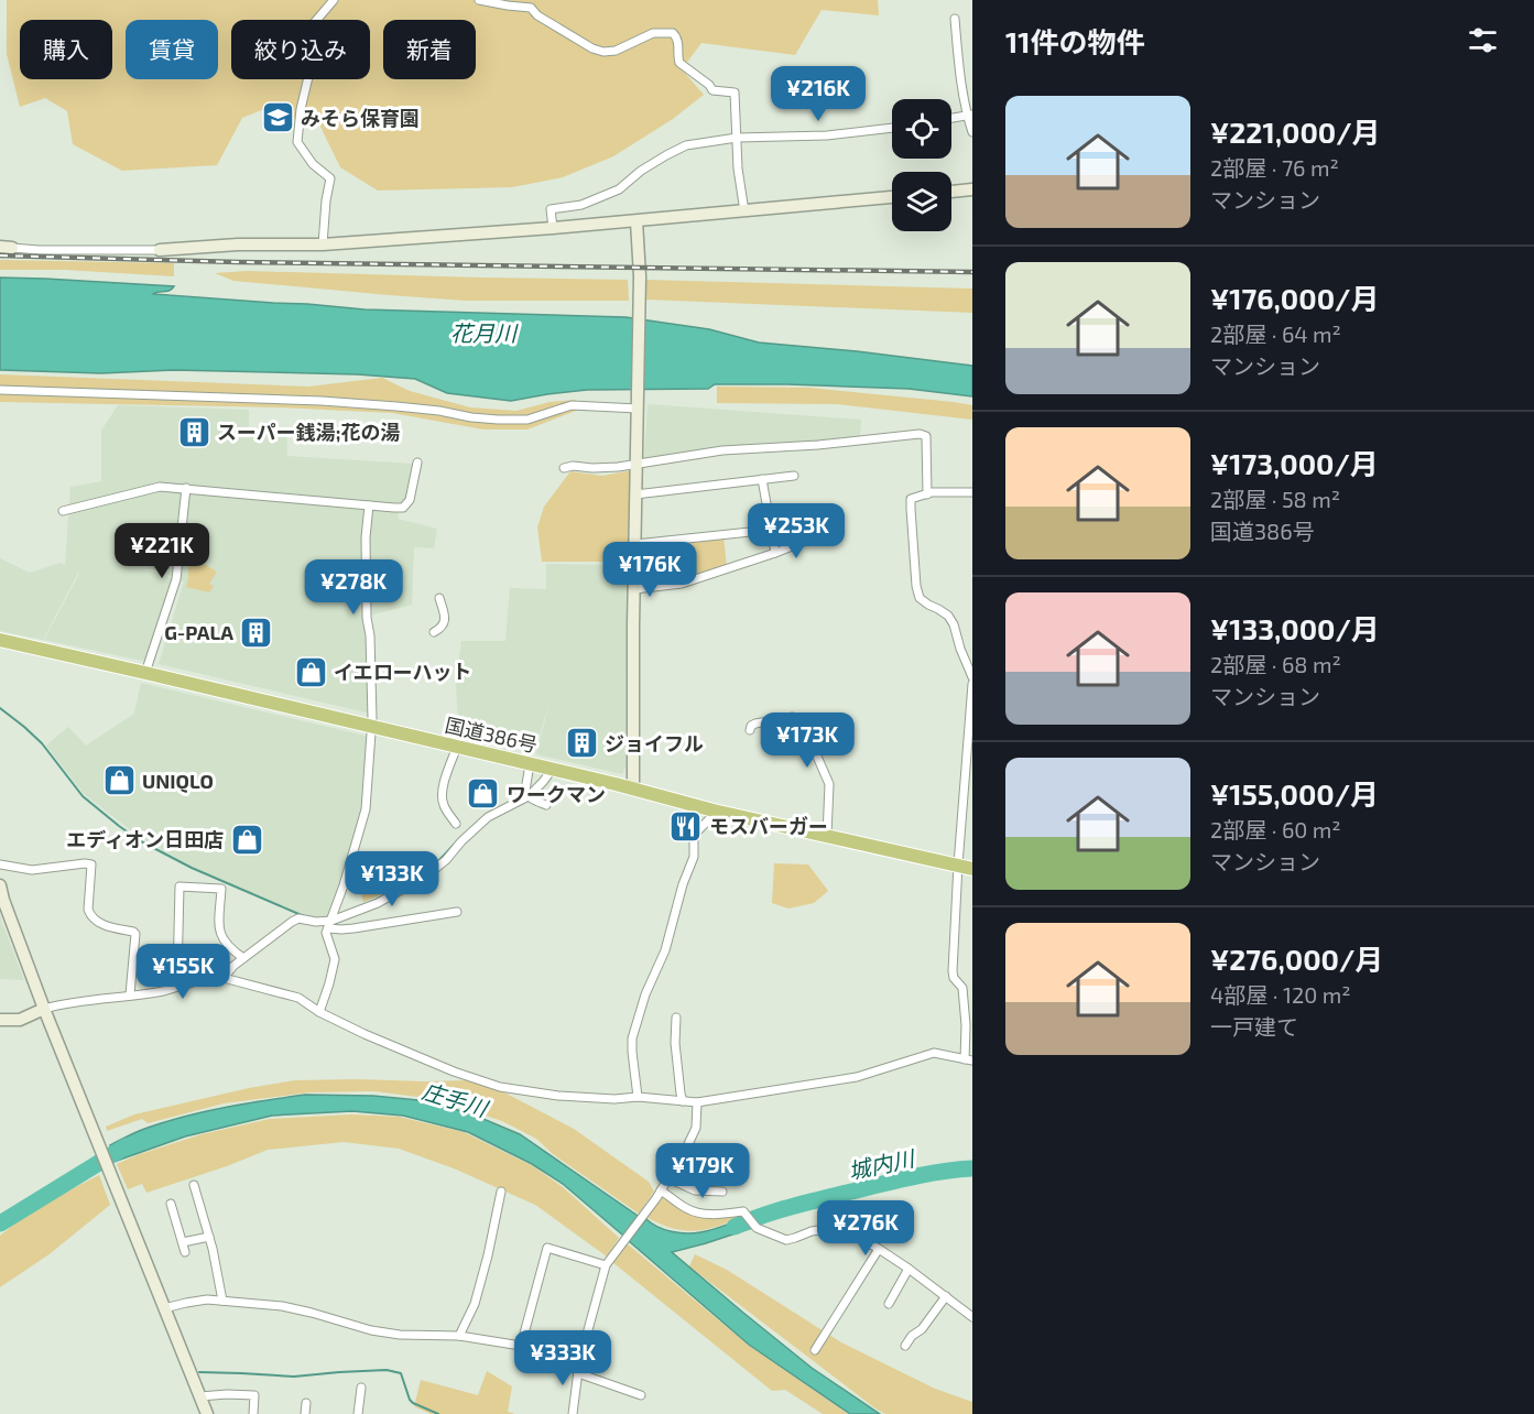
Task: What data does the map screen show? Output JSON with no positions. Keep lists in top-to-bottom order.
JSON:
{
  "streets": {
    "highway": ["国道386号"]
  },
  "water": ["花月川", "庄手川", "城内川"],
  "places": {
    "school or university": ["みそら保育園"],
    "building": ["スーパー銭湯;花の湯", "G-PALA", "ジョイフル"],
    "shop": [
      "イエローハット",
      "UNIQLO",
      "ワークマン",
      "エディオン日田店"
    ],
    "restaurant": ["モスバーガー"]
  },
  "page": {
    "heading": "11件の物件",
    "chip": [
      "購入",
      "賃貸",
      "絞り込み",
      "新着"
    ],
    "price": [
      "¥216K",
      "¥253K",
      "¥221K",
      "¥176K",
      "¥278K",
      "¥173K",
      "¥133K",
      "¥155K",
      "¥179K",
      "¥276K",
      "¥333K"
    ],
    "list": [
      {
        "name": "¥221,000/月",
        "note": "2部屋 · 76 m² · マンション"
      },
      {
        "name": "¥176,000/月",
        "note": "2部屋 · 64 m² · マンション"
      },
      {
        "name": "¥173,000/月",
        "note": "2部屋 · 58 m² · 国道386号"
      },
      {
        "name": "¥133,000/月",
        "note": "2部屋 · 68 m² · マンション"
      },
      {
        "name": "¥155,000/月",
        "note": "2部屋 · 60 m² · マンション"
      },
      {
        "name": "¥276,000/月",
        "note": "4部屋 · 120 m² · 一戸建て"
      }
    ]
  }
}
